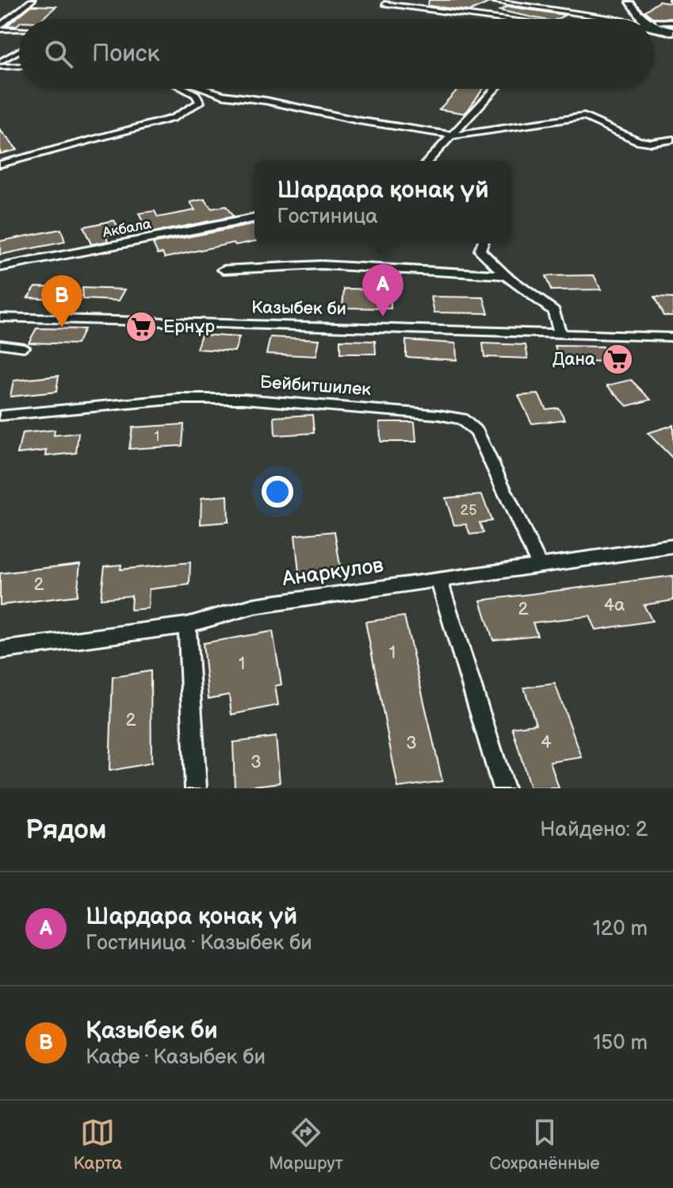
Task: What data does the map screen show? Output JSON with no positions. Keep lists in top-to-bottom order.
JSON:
{
  "streets": {
    "street": [
      "Акбала",
      "Казыбек би",
      "Бейбитшилек",
      "Анаркулов"
    ]
  },
  "crossings": [
    ["Бейбитшилек", "Анаркулов"]
  ],
  "places": {
    "supermarket": ["Ернұр", "Дана"]
  },
  "house_numbers": [
    "1",
    "25",
    "2",
    "4а",
    "2",
    "1",
    "1",
    "2",
    "4",
    "3",
    "3"
  ],
  "page": {
    "search": "Поиск",
    "popup": ["Шардара қонақ үй", "Гостиница"],
    "pins": ["A", "B"],
    "heading": ["Рядом", "Найдено: 2"],
    "list": [
      {
        "mark": "A",
        "name": "Шардара қонақ үй",
        "note": "Гостиница · Казыбек би",
        "value": "120 m"
      },
      {
        "mark": "B",
        "name": "Қазыбек би",
        "note": "Кафе · Казыбек би",
        "value": "150 m"
      }
    ],
    "nav": ["Карта", "Маршрут", "Сохранённые"]
  }
}
